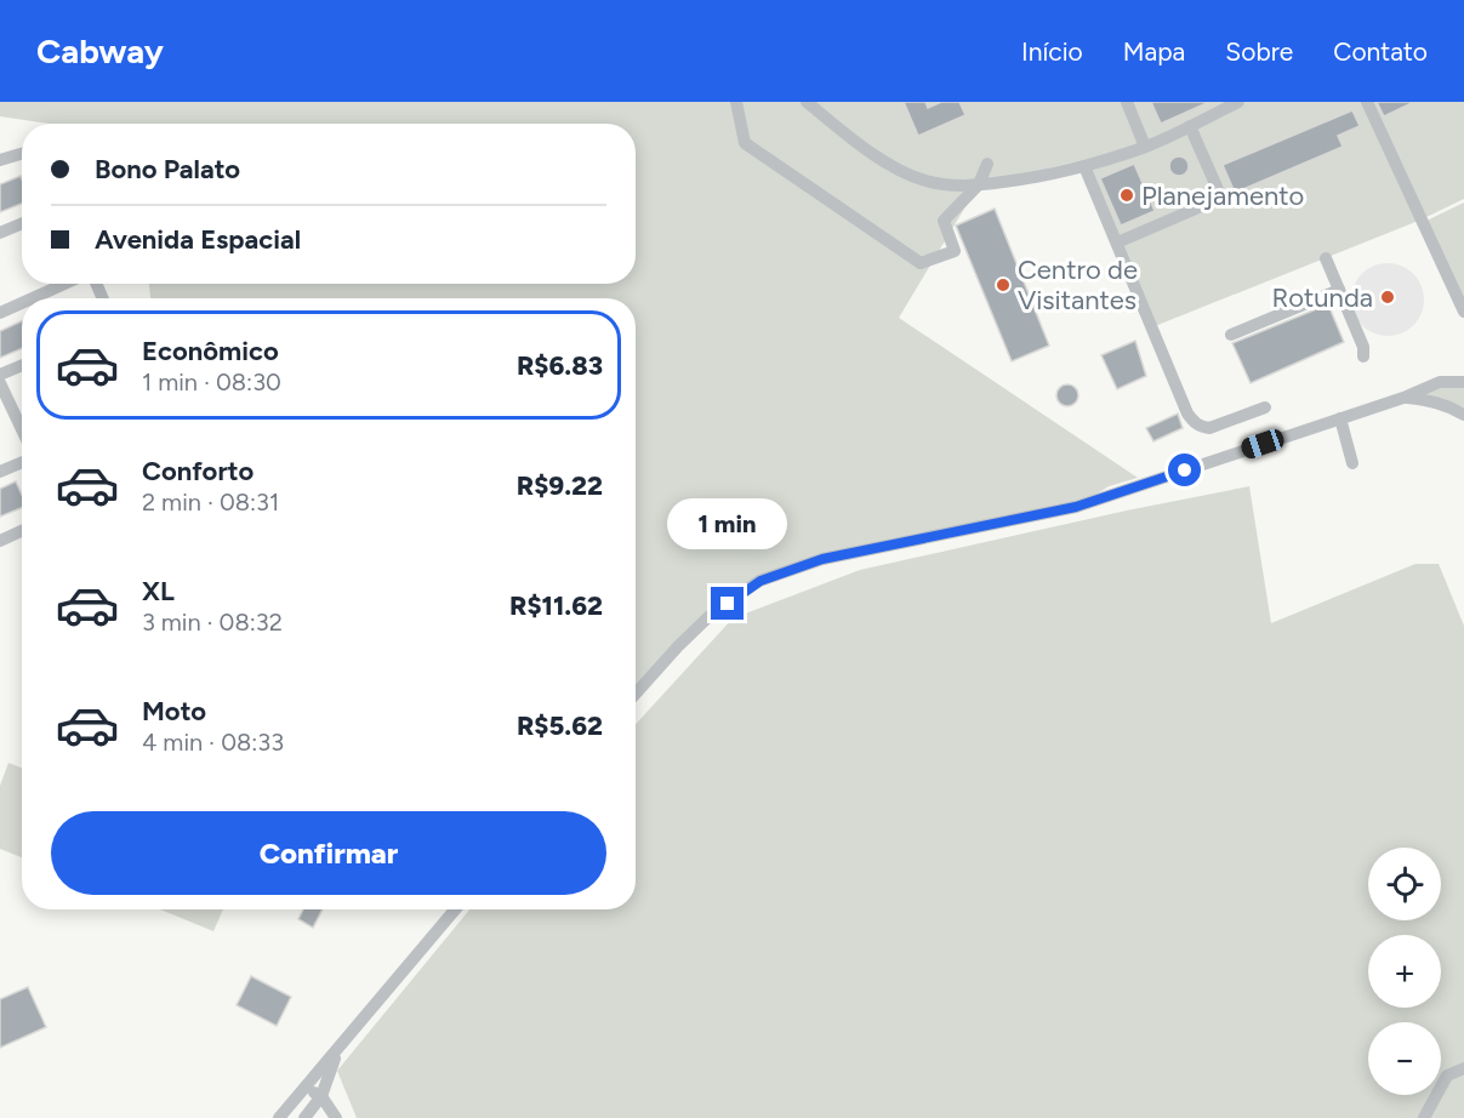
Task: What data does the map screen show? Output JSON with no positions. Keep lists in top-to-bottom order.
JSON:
{
  "places": ["Planejamento", "Centro de Visitantes", "Rotunda"],
  "page": {
    "header": "Cabway",
    "nav": [
      "Início",
      "Mapa",
      "Sobre",
      "Contato"
    ],
    "banner": ["Bono Palato", "Avenida Espacial"],
    "list": [
      {
        "name": "Econômico",
        "note": "1 min · 08:30",
        "value": "R$6.83"
      },
      {
        "name": "Conforto",
        "note": "2 min · 08:31",
        "value": "R$9.22"
      },
      {
        "name": "XL",
        "note": "3 min · 08:32",
        "value": "R$11.62"
      },
      {
        "name": "Moto",
        "note": "4 min · 08:33",
        "value": "R$5.62"
      }
    ],
    "bubble": "1 min",
    "buttons": "Confirmar",
    "map_buttons": ["+", "−"]
  }
}
